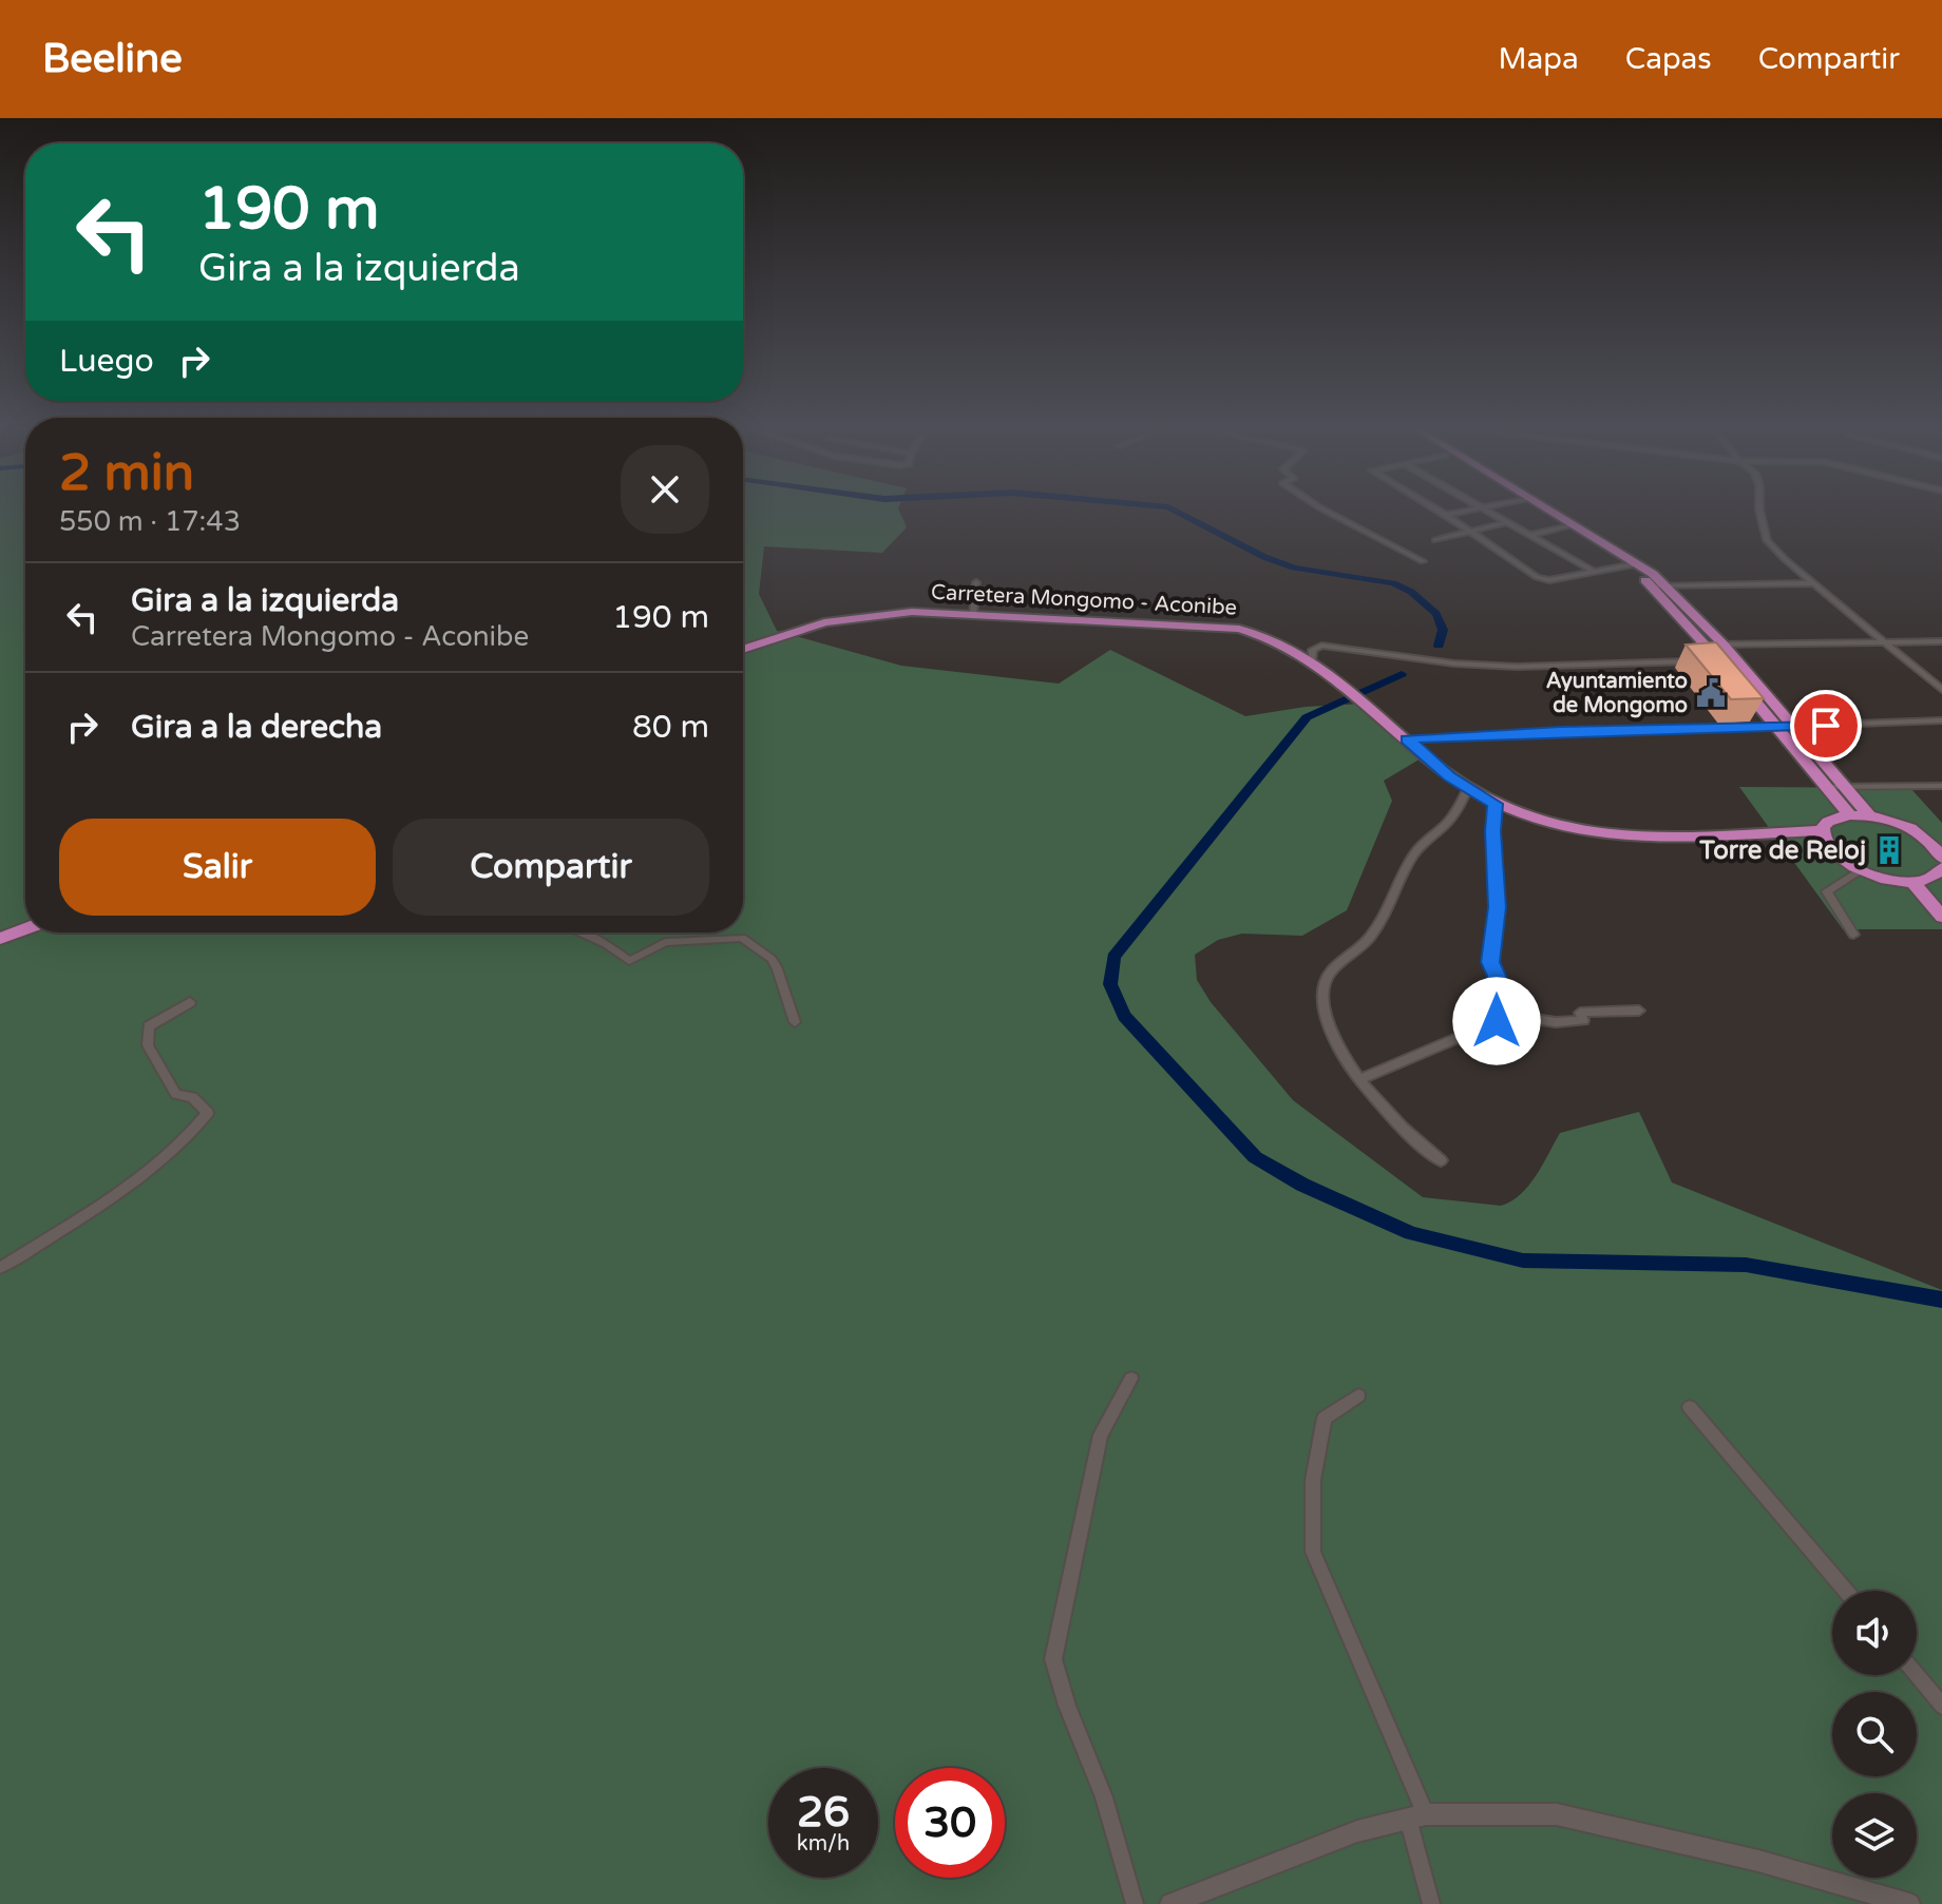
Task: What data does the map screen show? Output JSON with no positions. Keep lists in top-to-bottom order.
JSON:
{
  "streets": {
    "main road": ["Carretera Mongomo - Aconibe"]
  },
  "places": {
    "public building": ["Ayuntamiento de Mongomo"],
    "building": ["Torre de Reloj"]
  },
  "page": {
    "header": "Beeline",
    "nav": ["Mapa", "Capas", "Compartir"],
    "turn": ["190 m", "Gira a la izquierda"],
    "then": "Luego",
    "heading": ["2 min", "550 m · 17:43"],
    "list": [
      {
        "name": "Gira a la izquierda",
        "note": "Carretera Mongomo - Aconibe",
        "value": "190 m"
      },
      {
        "name": "Gira a la derecha",
        "value": "80 m"
      }
    ],
    "buttons": ["Salir", "Compartir"],
    "speed": "26 km/h",
    "limit": "30"
  }
}
